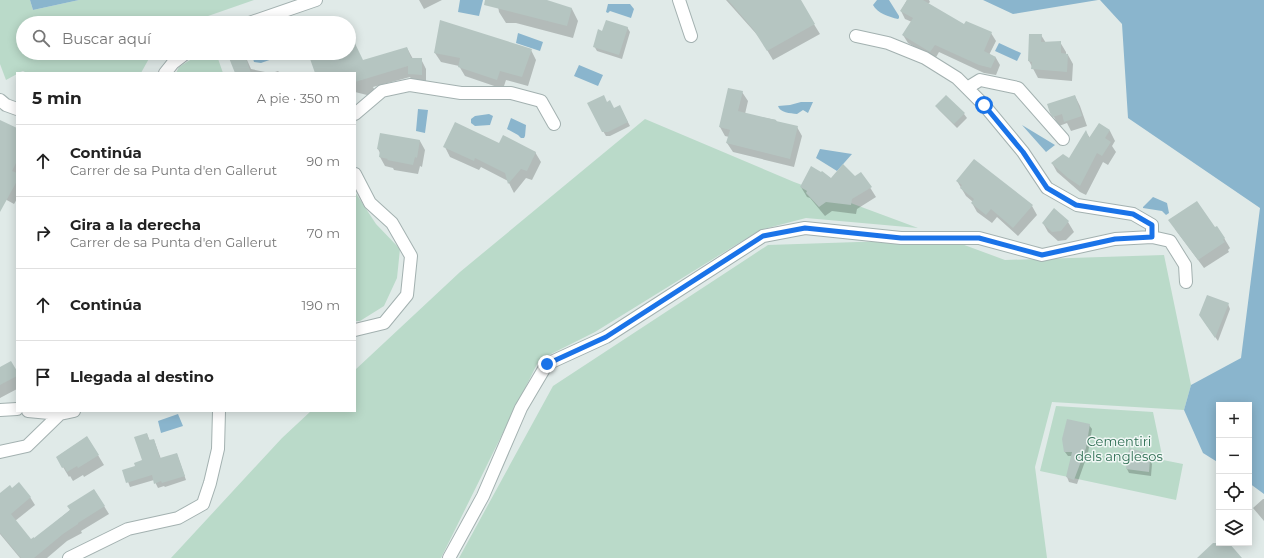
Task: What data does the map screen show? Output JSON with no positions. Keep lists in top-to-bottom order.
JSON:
{
  "parks": ["Cementiri dels anglesos"],
  "page": {
    "search": "Buscar aquí",
    "heading": ["5 min", "A pie · 350 m"],
    "list": [
      ["Continúa", "Carrer de sa Punta d'en Gallerut", "90 m"],
      ["Gira a la derecha", "Carrer de sa Punta d'en Gallerut", "70 m"],
      ["Continúa", "190 m"],
      "Llegada al destino"
    ],
    "map_buttons": ["+", "−"]
  }
}
